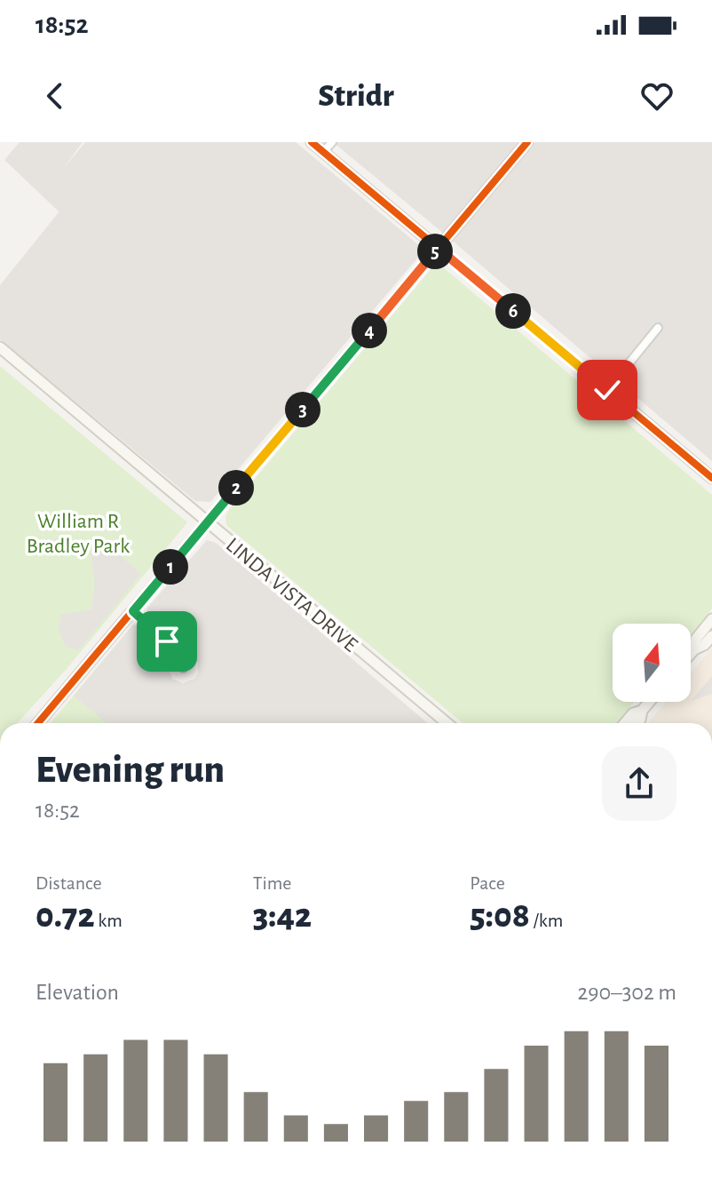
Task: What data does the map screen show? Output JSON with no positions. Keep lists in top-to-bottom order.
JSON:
{
  "streets": {
    "street": ["LINDA VISTA DRIVE"]
  },
  "parks": ["William R Bradley Park"],
  "north": "top",
  "page": {
    "status": "18:52",
    "header": "Stridr",
    "pins": [
      "5",
      "6",
      "4",
      "3",
      "2",
      "1"
    ],
    "heading": ["Evening run", "18:52"],
    "stats": [
      ["Distance", "0.72 km"],
      ["Time", "3:42"],
      ["Pace", "5:08 /km"]
    ],
    "chart": ["Elevation", "290–302 m"]
  }
}
